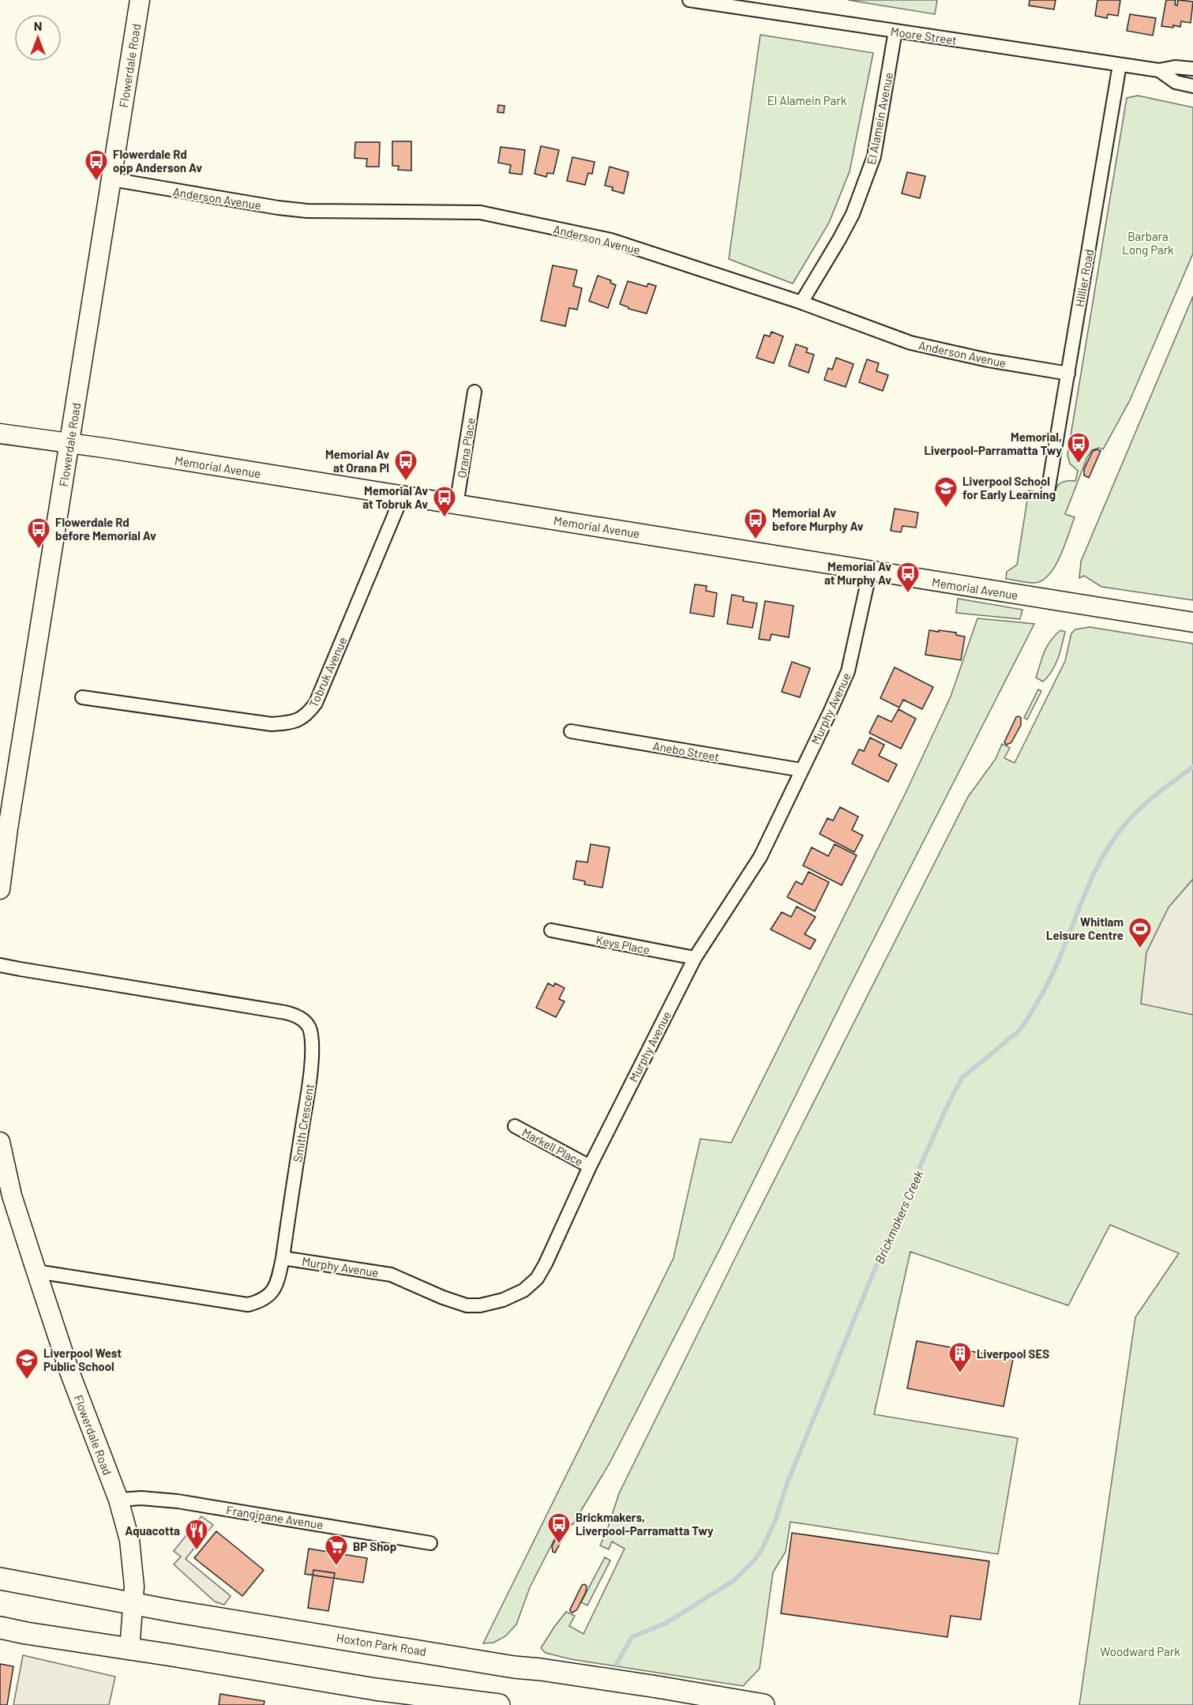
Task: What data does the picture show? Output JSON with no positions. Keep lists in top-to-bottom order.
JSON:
{
  "streets": {
    "main road": ["Flowerdale Road", "Memorial Avenue", "Hoxton Park Road"],
    "street": [
      "Moore Street",
      "El Alamein Avenue",
      "Anderson Avenue",
      "Hillier Road",
      "Orana Place",
      "Tobruk Avenue",
      "Murphy Avenue",
      "Anebo Street",
      "Keys Place",
      "Smith Crescent",
      "Markell Place",
      "Frangipane Avenue"
    ]
  },
  "crossings": [
    ["Moore Street", "El Alamein Avenue"],
    ["Moore Street", "Hillier Road"],
    ["Flowerdale Road", "Anderson Avenue"],
    ["Flowerdale Road", "Memorial Avenue"],
    ["Flowerdale Road", "Smith Crescent"],
    ["Flowerdale Road", "Frangipane Avenue"],
    ["Flowerdale Road", "Hoxton Park Road"],
    ["El Alamein Avenue", "Anderson Avenue"],
    ["Anderson Avenue", "Hillier Road"],
    ["Orana Place", "Memorial Avenue"],
    ["Memorial Avenue", "Tobruk Avenue"],
    ["Memorial Avenue", "Murphy Avenue"],
    ["Murphy Avenue", "Anebo Street"],
    ["Murphy Avenue", "Keys Place"],
    ["Murphy Avenue", "Smith Crescent"],
    ["Murphy Avenue", "Markell Place"]
  ],
  "water": ["Brickmakers Creek"],
  "parks": ["El Alamein Park", "Barbara Long Park", "Woodward Park"],
  "places": {
    "bus stop": [
      "Flowerdale Rd opp Anderson Av",
      "Memorial, Liverpool-Parramatta Twy",
      "Memorial Av at Orana Pl",
      "Memorial Av at Tobruk Av",
      "Memorial Av before Murphy Av",
      "Flowerdale Rd before Memorial Av",
      "Memorial Av at Murphy Av",
      "Brickmakers, Liverpool-Parramatta Twy"
    ],
    "school or university": ["Liverpool School for Early Learning", "Liverpool West Public School"],
    "sports": ["Whitlam Leisure Centre"],
    "building": ["Liverpool SES"],
    "restaurant": ["Aquacotta"],
    "supermarket": ["BP Shop"]
  },
  "north": "top"
}
